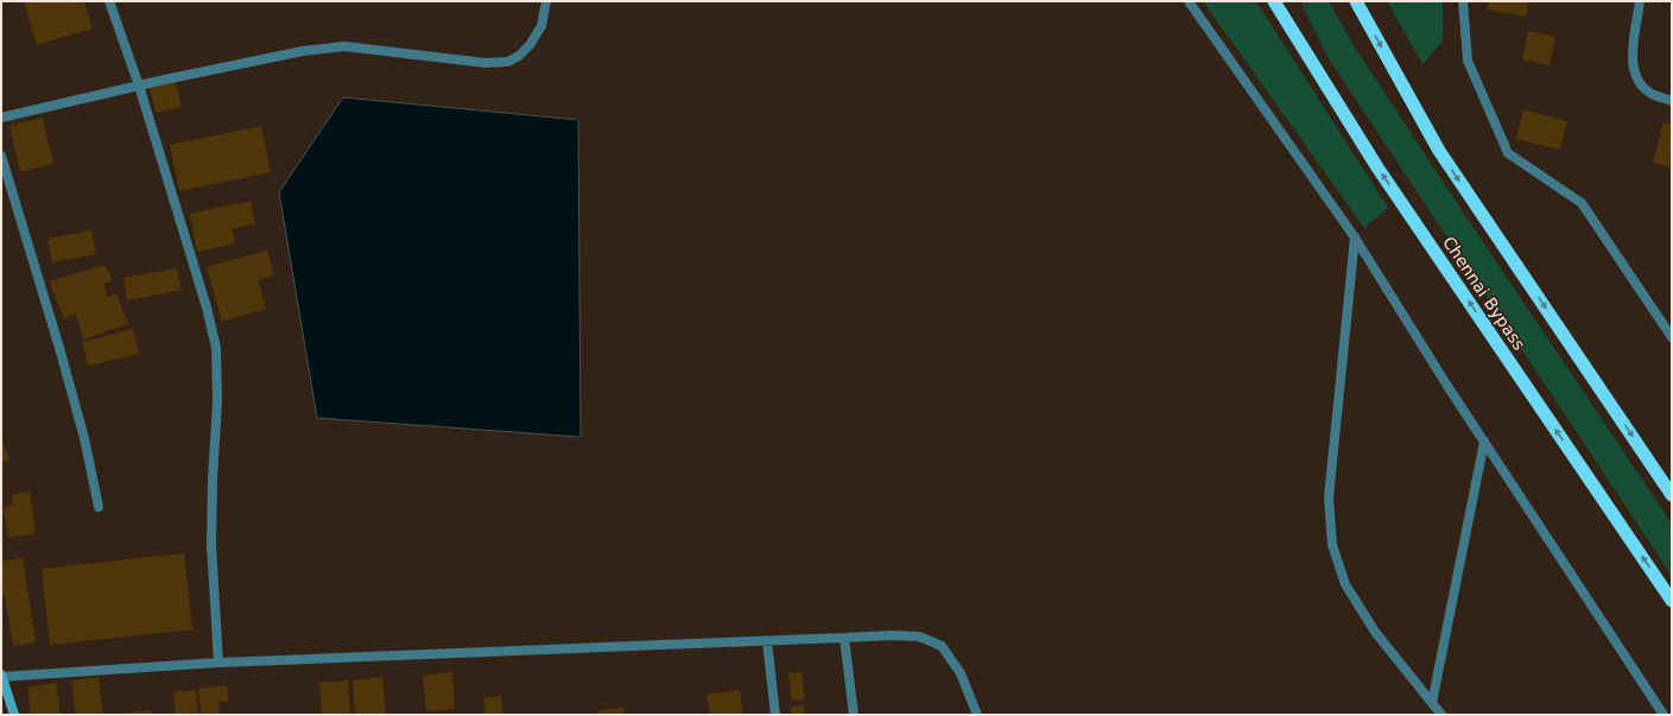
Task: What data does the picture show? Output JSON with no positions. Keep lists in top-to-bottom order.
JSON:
{
  "streets": {
    "highway": ["Chennai Bypass"]
  }
}
